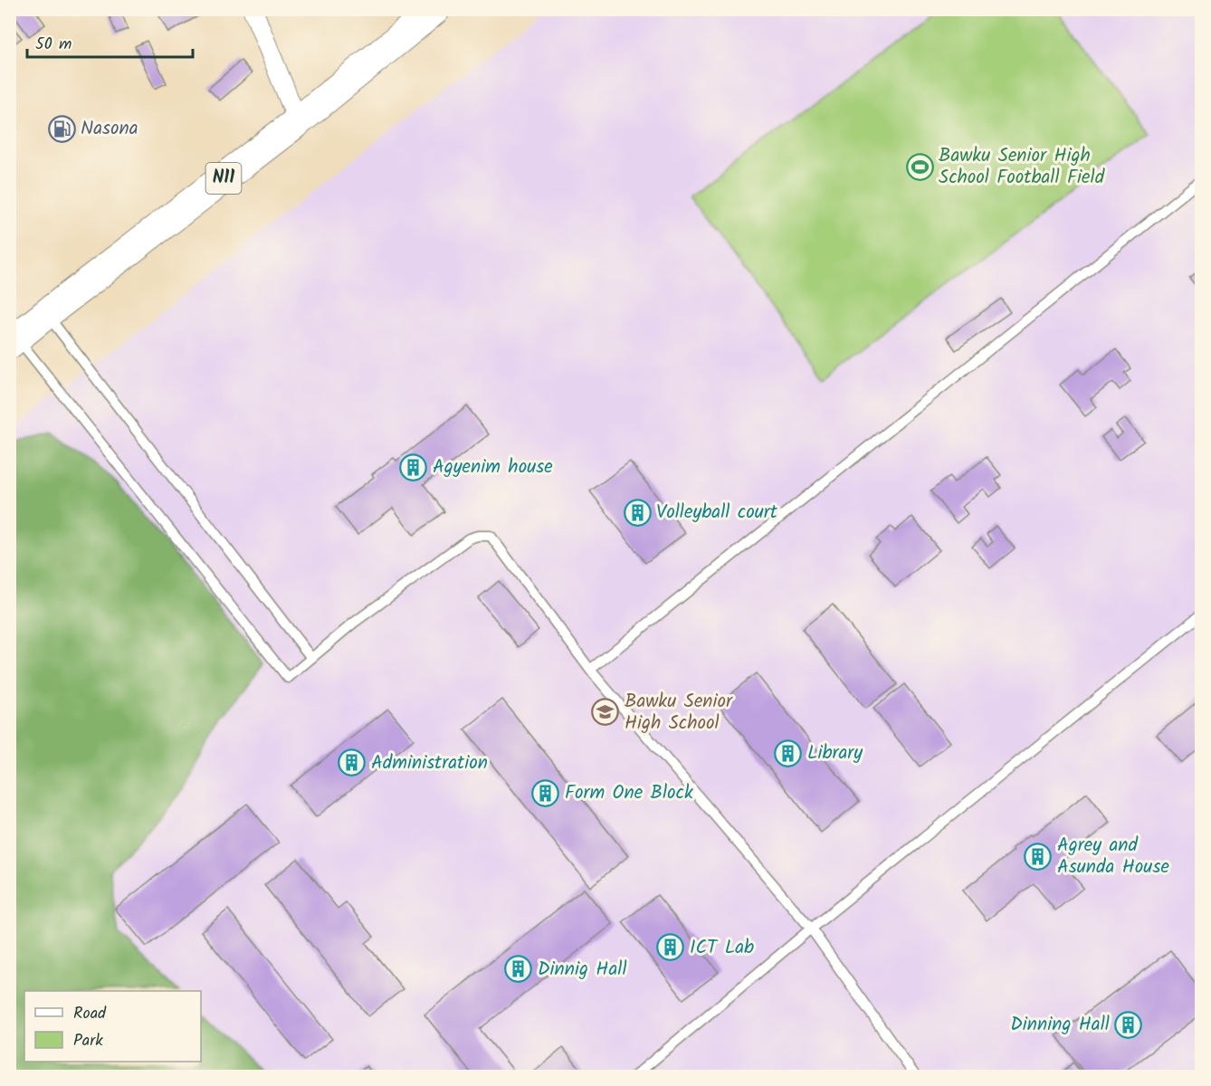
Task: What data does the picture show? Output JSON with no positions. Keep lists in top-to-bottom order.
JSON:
{
  "streets": {
    "highway": ["N11"]
  },
  "places": {
    "fuel station": ["Nasona"],
    "sports": ["Bawku Senior High School Football Field"],
    "building": [
      "Agyenim house",
      "Volleyball court",
      "Library",
      "Administration",
      "Form One Block",
      "Agrey and Asunda House",
      "ICT Lab",
      "Dinnig Hall",
      "Dinning Hall"
    ],
    "school or university": ["Bawku Senior High School"]
  },
  "legend": ["Road", "Park"],
  "scale_bar": "50 m"
}
